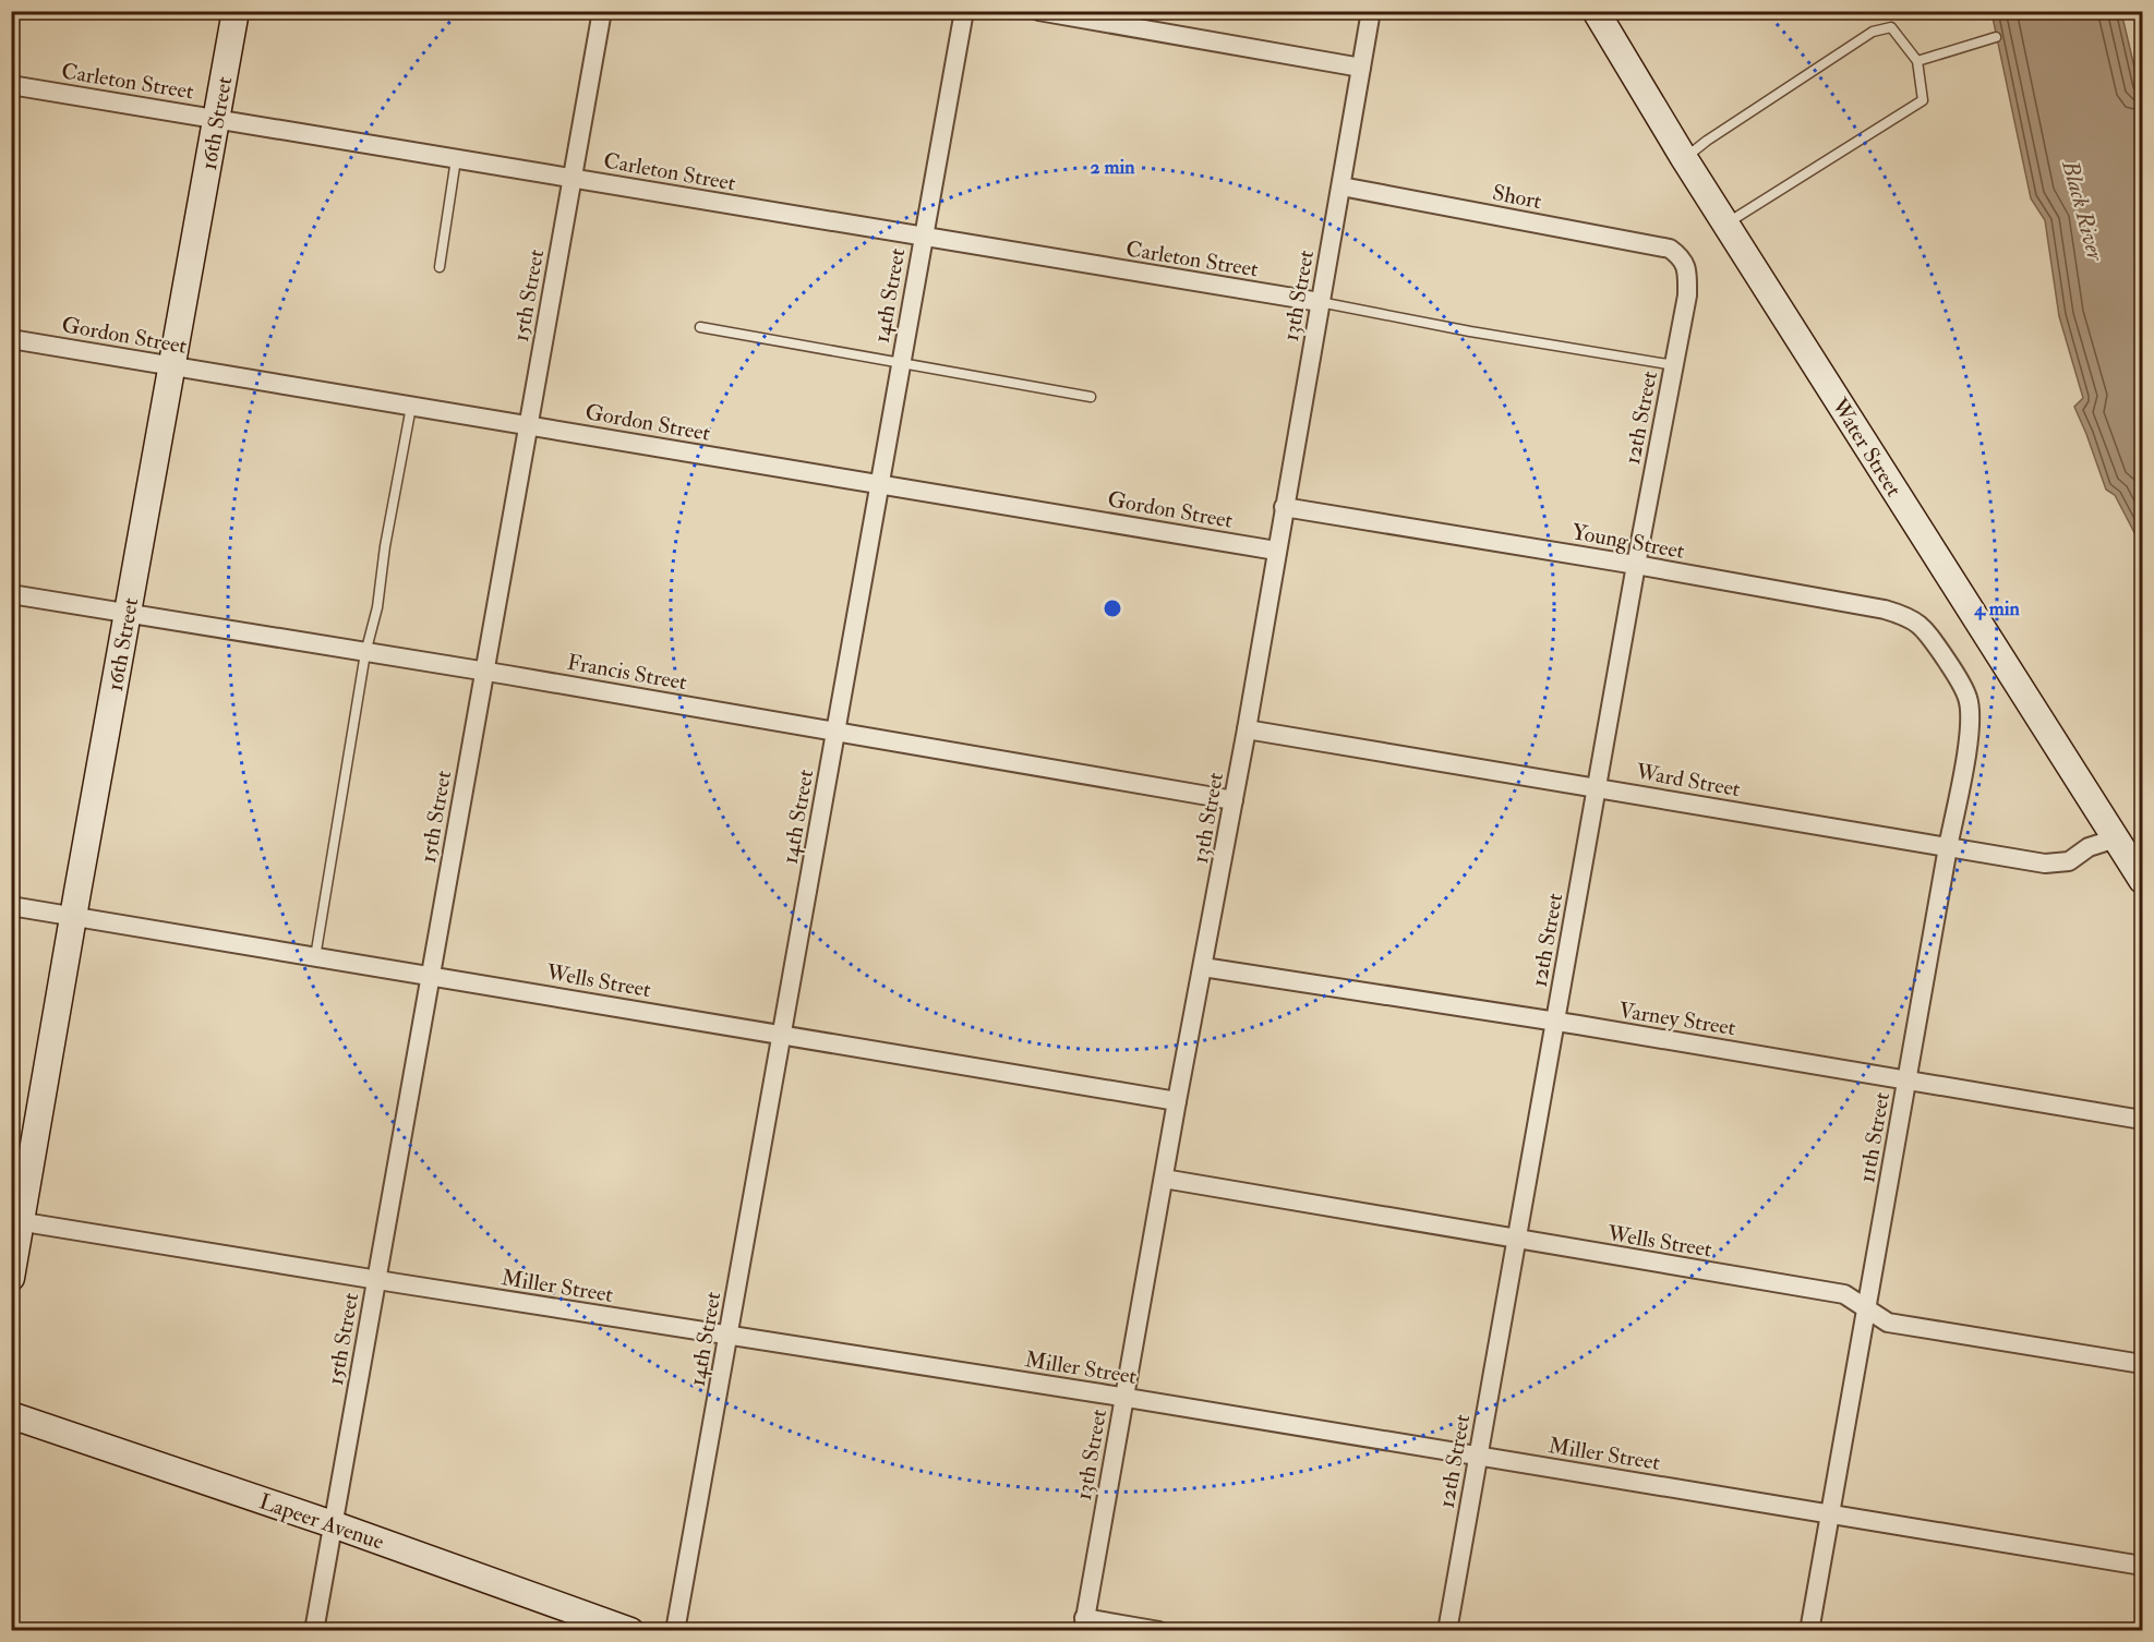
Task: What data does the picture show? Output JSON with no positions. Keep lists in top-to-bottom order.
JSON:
{
  "streets": {
    "street": [
      "Carleton Street",
      "16th Street",
      "Short",
      "15th Street",
      "14th Street",
      "13th Street",
      "Gordon Street",
      "12th Street",
      "Water Street",
      "Young Street",
      "Francis Street",
      "Ward Street",
      "Wells Street",
      "Varney Street",
      "11th Street",
      "Miller Street",
      "Lapeer Avenue"
    ]
  },
  "crossings": [
    ["Carleton Street", "16th Street"],
    ["Carleton Street", "15th Street"],
    ["Carleton Street", "14th Street"],
    ["Carleton Street", "13th Street"],
    ["16th Street", "Gordon Street"],
    ["16th Street", "Francis Street"],
    ["16th Street", "Wells Street"],
    ["16th Street", "Miller Street"],
    ["Short", "13th Street"],
    ["Short", "12th Street"],
    ["15th Street", "Gordon Street"],
    ["15th Street", "Francis Street"],
    ["15th Street", "Wells Street"],
    ["15th Street", "Miller Street"],
    ["15th Street", "Lapeer Avenue"],
    ["14th Street", "Gordon Street"],
    ["14th Street", "Francis Street"],
    ["14th Street", "Wells Street"],
    ["14th Street", "Miller Street"],
    ["13th Street", "Gordon Street"],
    ["13th Street", "Young Street"],
    ["13th Street", "Francis Street"],
    ["13th Street", "Ward Street"],
    ["13th Street", "Wells Street"],
    ["13th Street", "Varney Street"],
    ["13th Street", "Miller Street"],
    ["12th Street", "Young Street"],
    ["12th Street", "Ward Street"],
    ["12th Street", "Wells Street"],
    ["12th Street", "Varney Street"],
    ["12th Street", "Miller Street"],
    ["Water Street", "Ward Street"],
    ["Young Street", "11th Street"],
    ["Ward Street", "11th Street"],
    ["Wells Street", "11th Street"],
    ["Varney Street", "11th Street"],
    ["11th Street", "Miller Street"]
  ],
  "water": ["Black River"],
  "rings": ["2 min", "4 min"]
}
